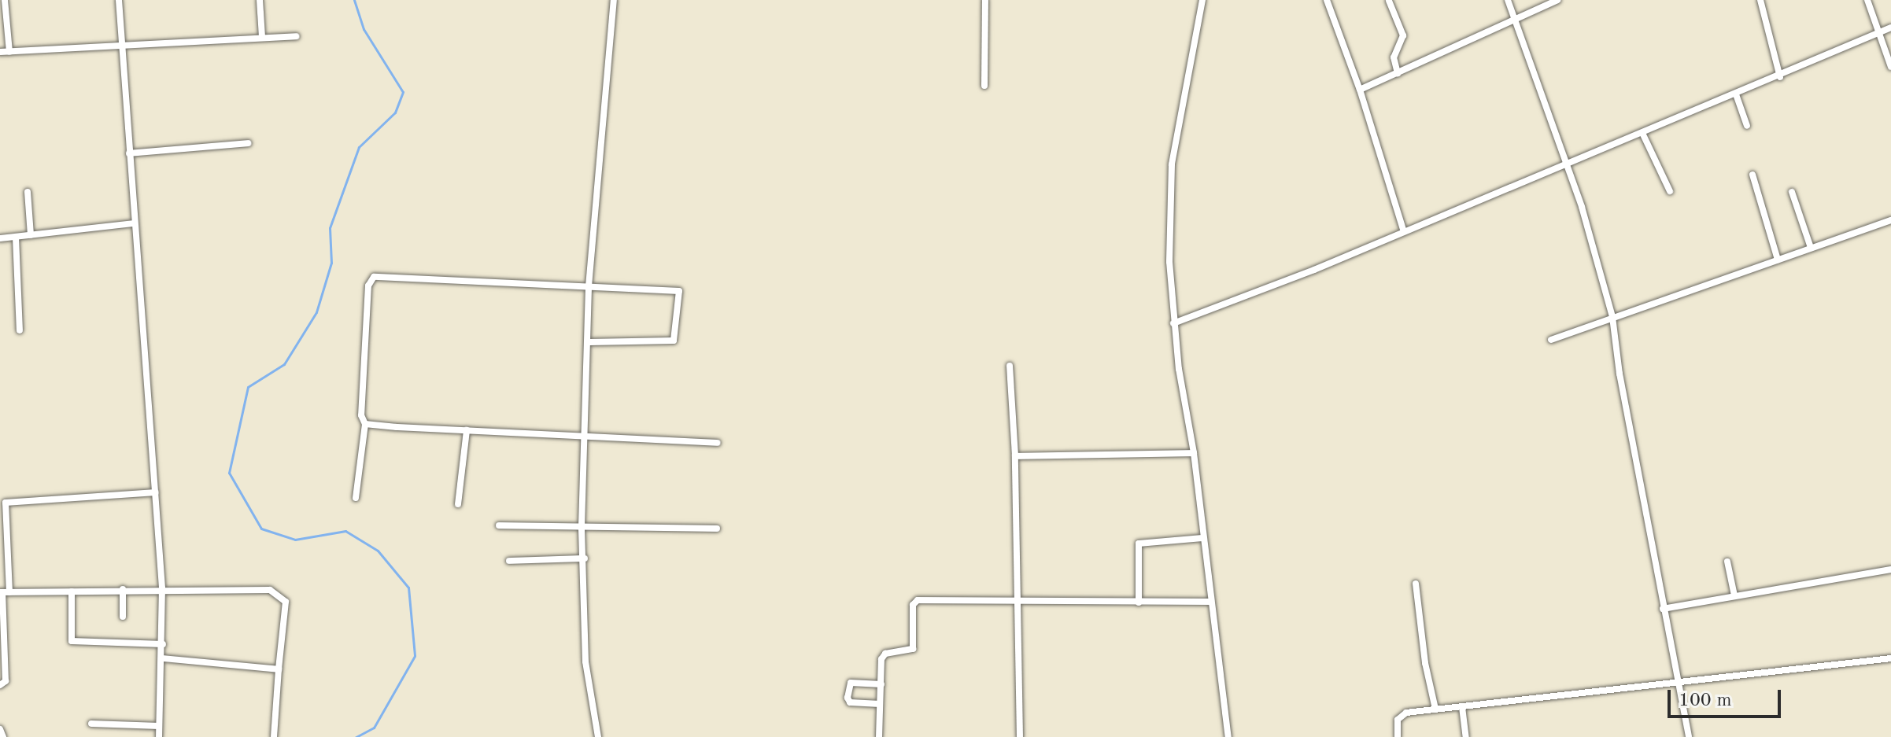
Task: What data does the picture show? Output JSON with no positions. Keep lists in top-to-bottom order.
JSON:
{
  "scale_bar": "100 m"
}
